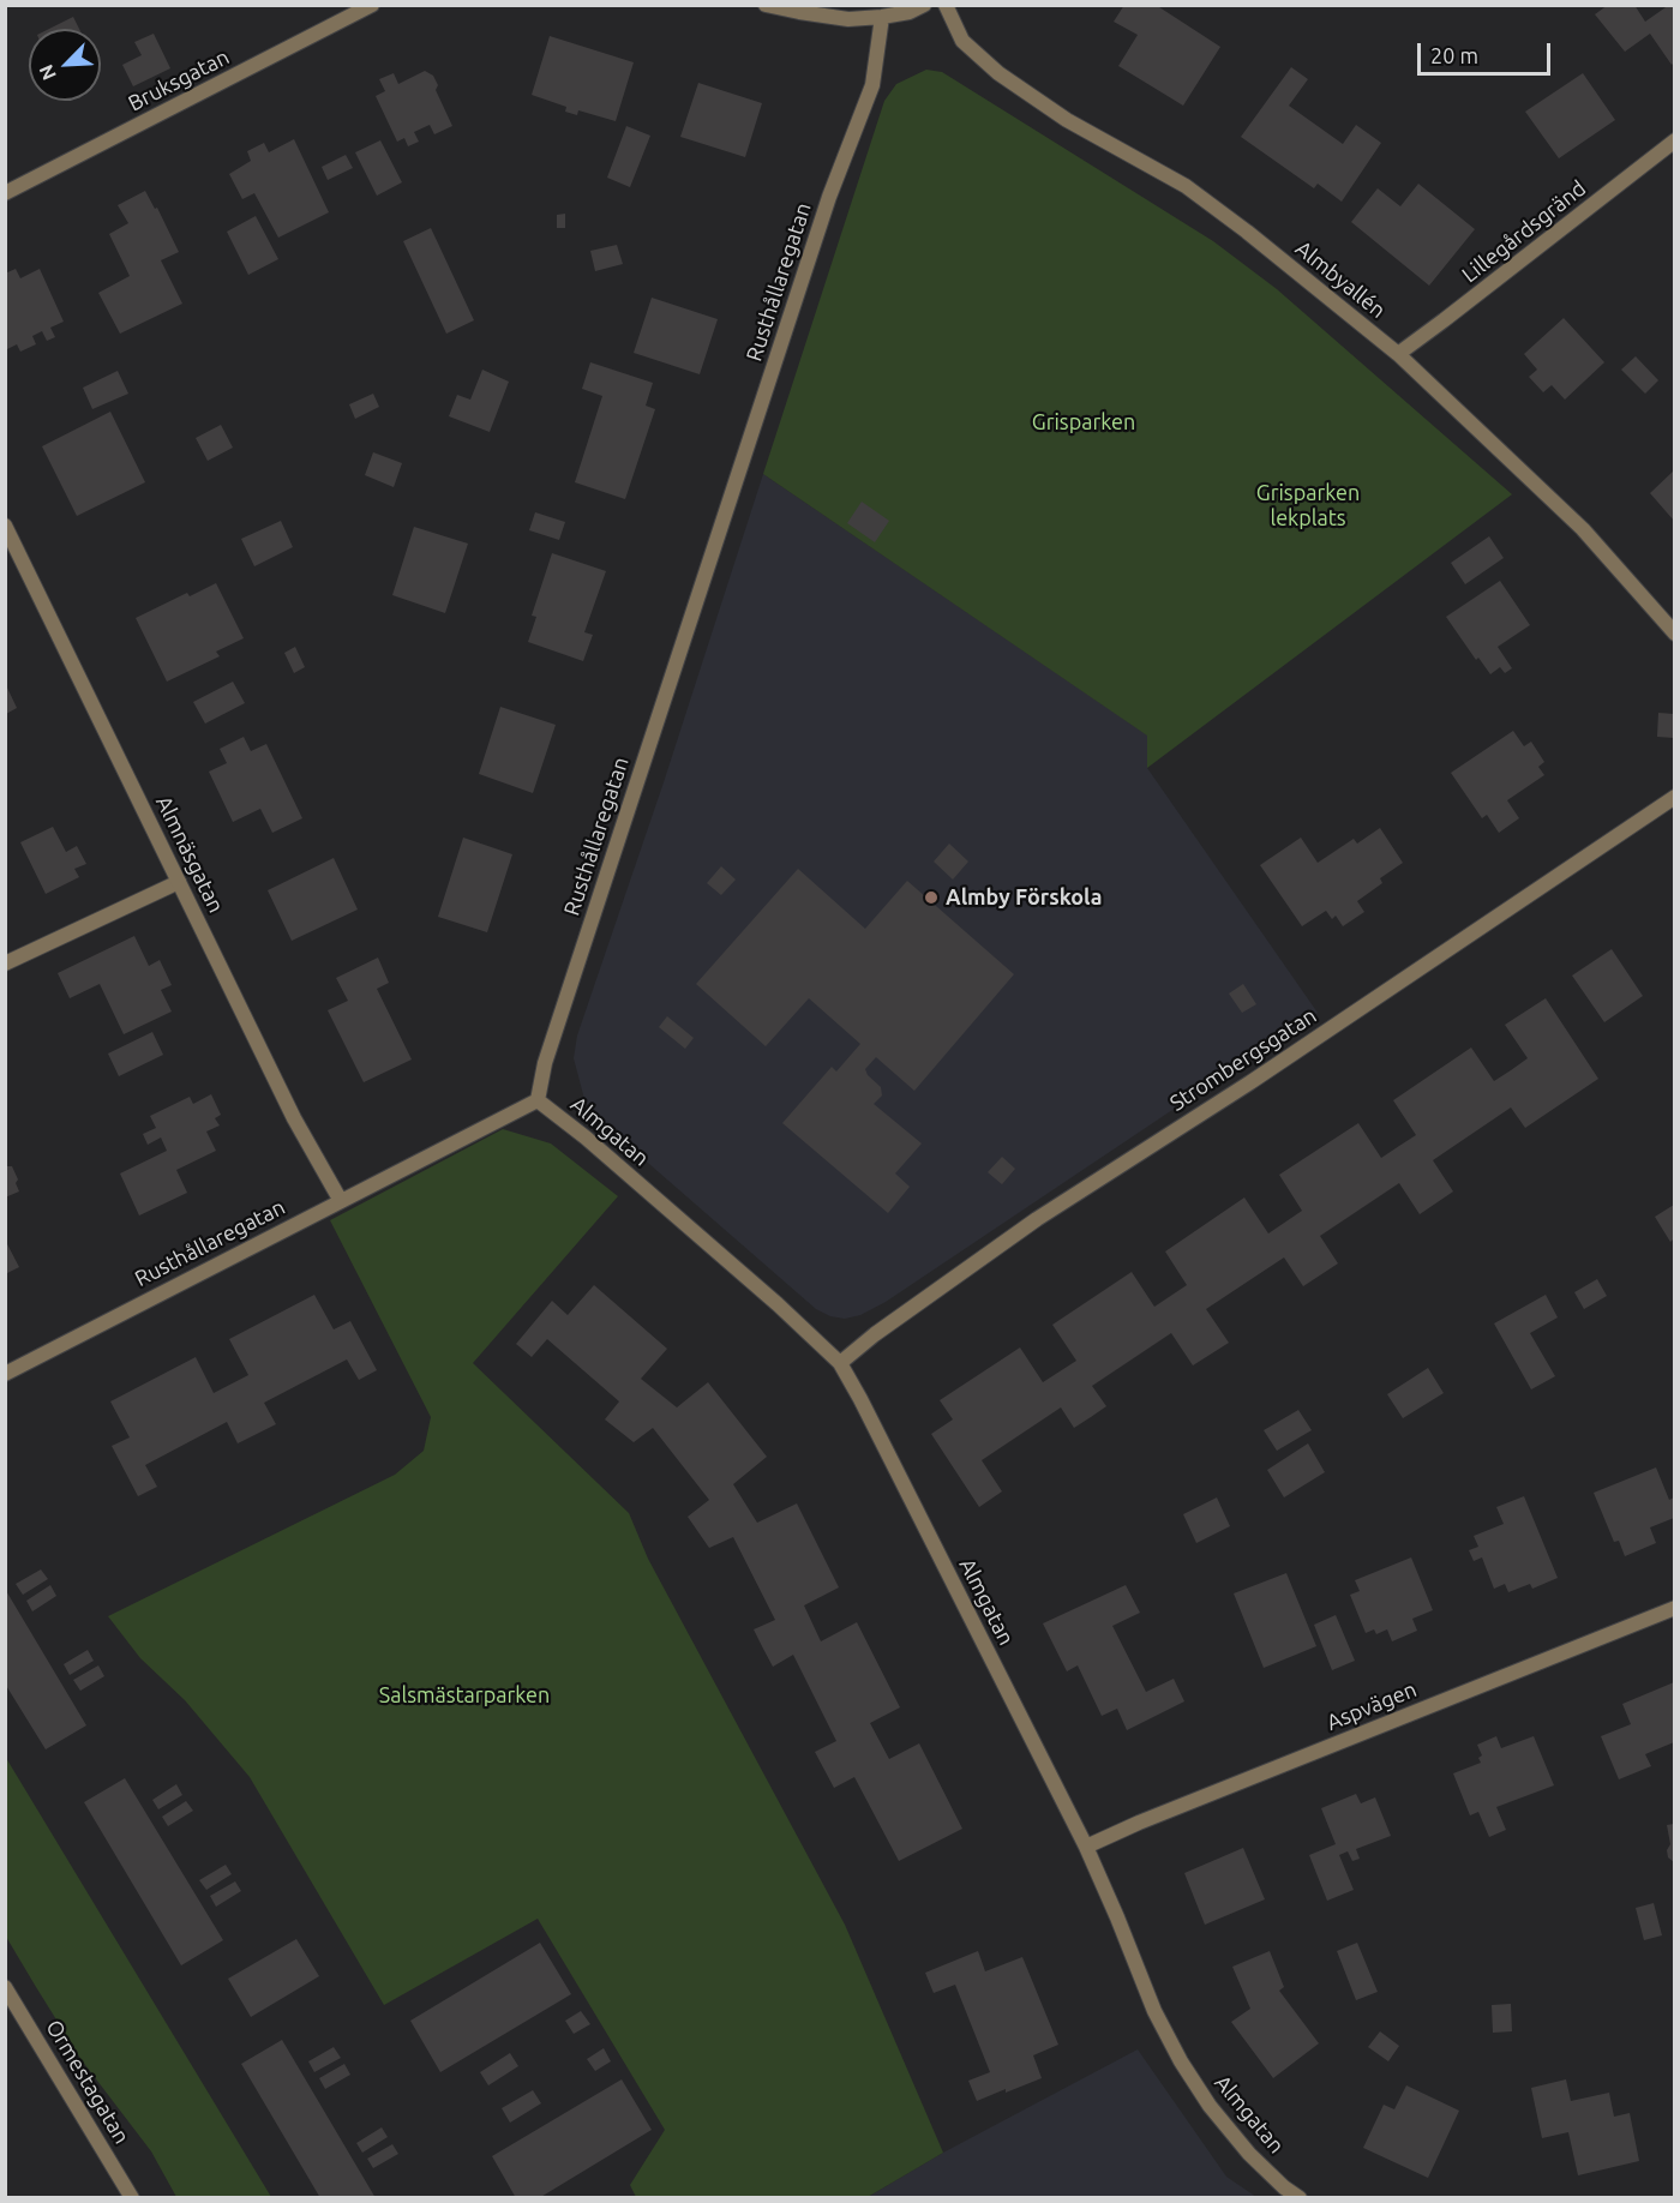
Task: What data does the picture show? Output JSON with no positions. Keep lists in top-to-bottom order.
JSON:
{
  "streets": {
    "street": [
      "Bruksgatan",
      "Lillegårdsgränd",
      "Almbyallén",
      "Rusthållaregatan",
      "Almnäsgatan",
      "Strombergsgatan",
      "Almgatan",
      "Aspvägen",
      "Ormestagatan"
    ]
  },
  "crossings": [
    ["Lillegårdsgränd", "Almbyallén"],
    ["Rusthållaregatan", "Almnäsgatan"],
    ["Rusthållaregatan", "Almgatan"],
    ["Strombergsgatan", "Almgatan"],
    ["Almgatan", "Aspvägen"]
  ],
  "parks": ["Grisparken", "Grisparken lekplats", "Salsmästarparken"],
  "places": ["Almby Förskola"],
  "scale_bar": "20 m",
  "north": "bottom left"
}
